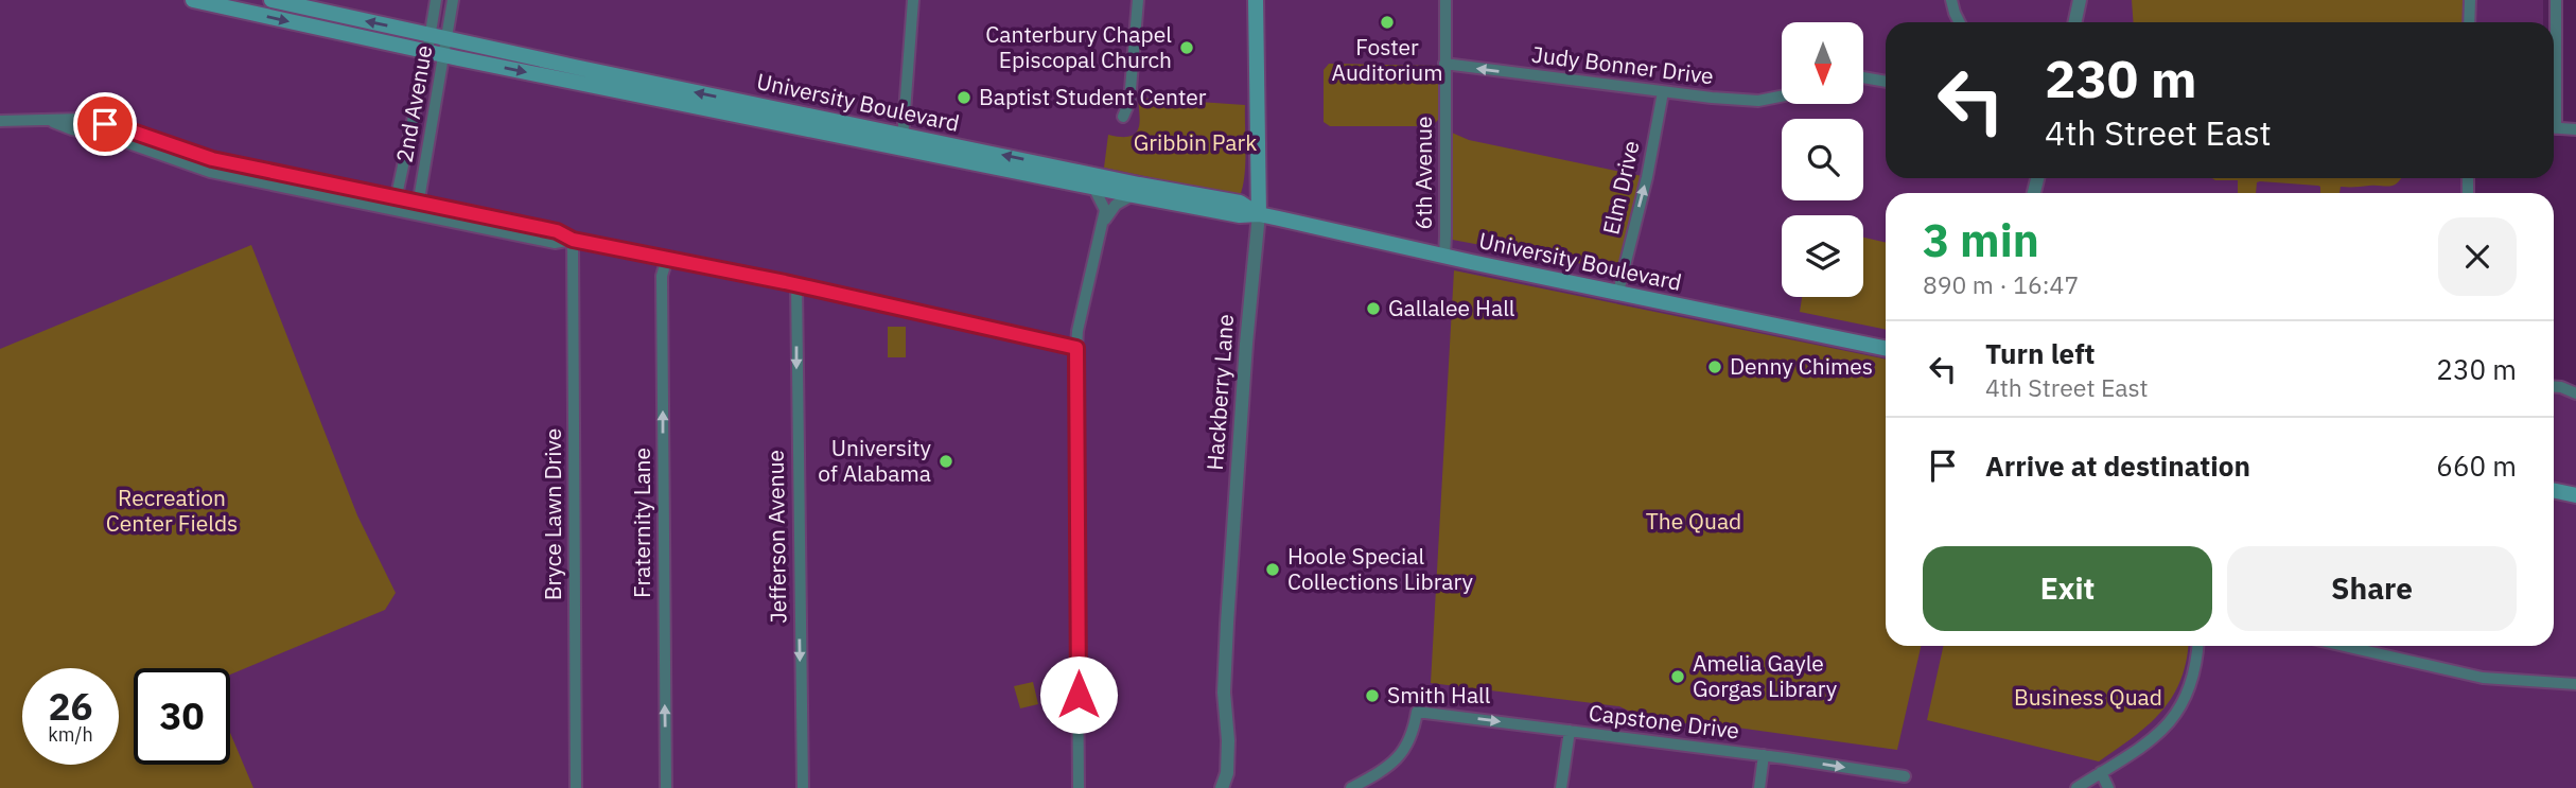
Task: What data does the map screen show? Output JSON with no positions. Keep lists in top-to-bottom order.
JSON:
{
  "streets": {
    "main road": ["University Boulevard", "Hackberry Lane"],
    "street": [
      "Judy Bonner Drive",
      "2nd Avenue",
      "6th Avenue",
      "Elm Drive",
      "Bryce Lawn Drive",
      "Fraternity Lane",
      "Jefferson Avenue",
      "Capstone Drive"
    ]
  },
  "crossings": [
    ["Judy Bonner Drive", "6th Avenue"],
    ["Judy Bonner Drive", "Elm Drive"],
    ["University Boulevard", "2nd Avenue"],
    ["University Boulevard", "6th Avenue"],
    ["University Boulevard", "Elm Drive"],
    ["University Boulevard", "Hackberry Lane"]
  ],
  "one_way": [
    "Judy Bonner Drive",
    "Elm Drive",
    "Fraternity Lane",
    "Jefferson Avenue",
    "Capstone Drive"
  ],
  "parks": [
    "Gribbin Park",
    "Recreation Center Fields",
    "The Quad",
    "Business Quad"
  ],
  "places": [
    "Foster Auditorium",
    "Canterbury Chapel Episcopal Church",
    "Baptist Student Center",
    "Gallalee Hall",
    "Denny Chimes",
    "University of Alabama",
    "Hoole Special Collections Library",
    "Amelia Gayle Gorgas Library",
    "Smith Hall"
  ],
  "north": "bottom",
  "page": {
    "turn": ["230 m", "4th Street East"],
    "heading": ["3 min", "890 m · 16:47"],
    "list": [
      {
        "name": "Turn left",
        "note": "4th Street East",
        "value": "230 m"
      },
      {
        "name": "Arrive at destination",
        "value": "660 m"
      }
    ],
    "buttons": ["Exit", "Share"],
    "speed": "26 km/h",
    "limit": "30"
  }
}
